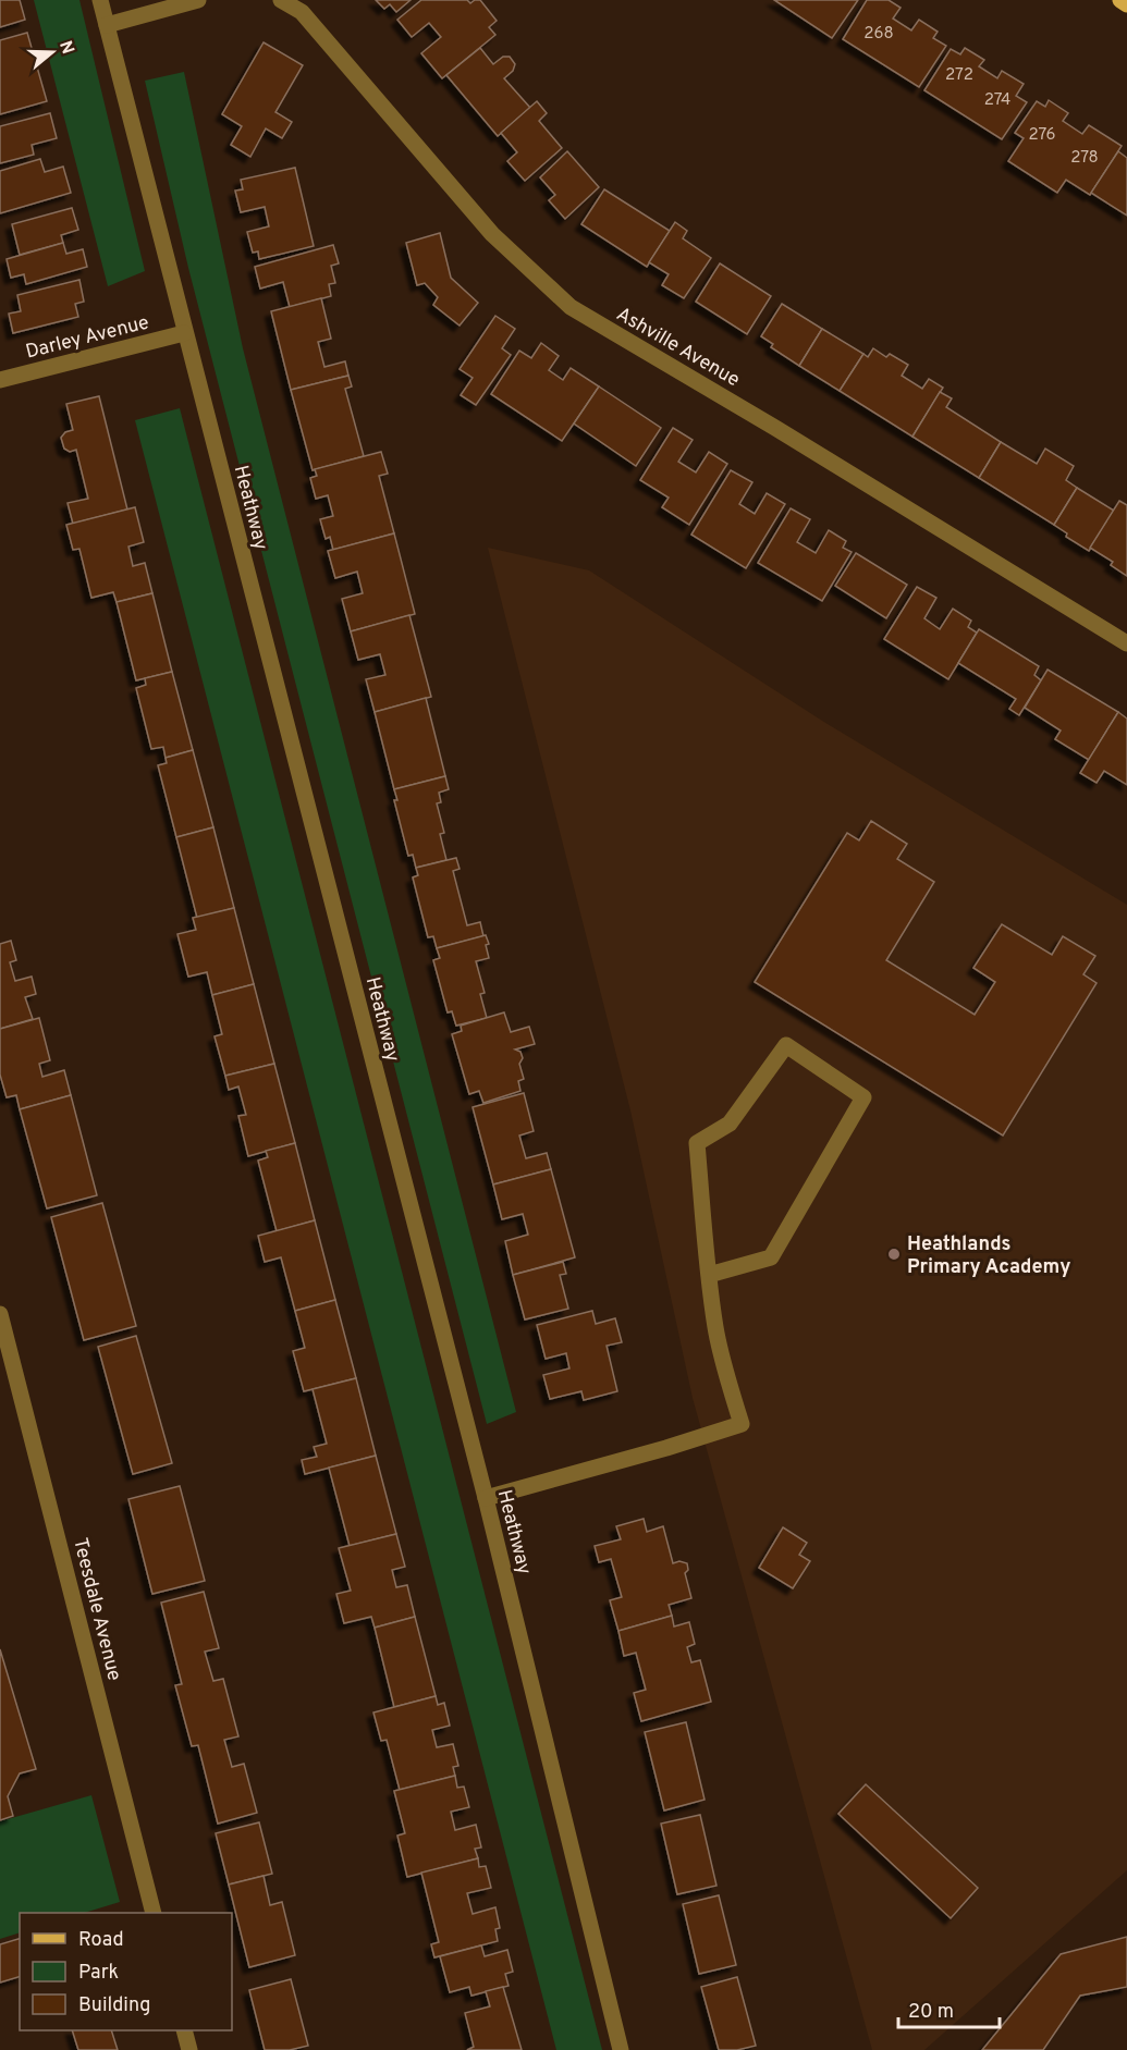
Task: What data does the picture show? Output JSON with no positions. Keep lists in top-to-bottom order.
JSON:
{
  "streets": {
    "street": [
      "Darley Avenue",
      "Ashville Avenue",
      "Heathway",
      "Teesdale Avenue"
    ]
  },
  "crossings": [
    ["Darley Avenue", "Heathway"]
  ],
  "places": ["Heathlands Primary Academy"],
  "house_numbers": [
    "268",
    "272",
    "274",
    "276",
    "278"
  ],
  "legend": ["Road", "Park", "Building"],
  "scale_bar": "20 m",
  "north": "right"
}
